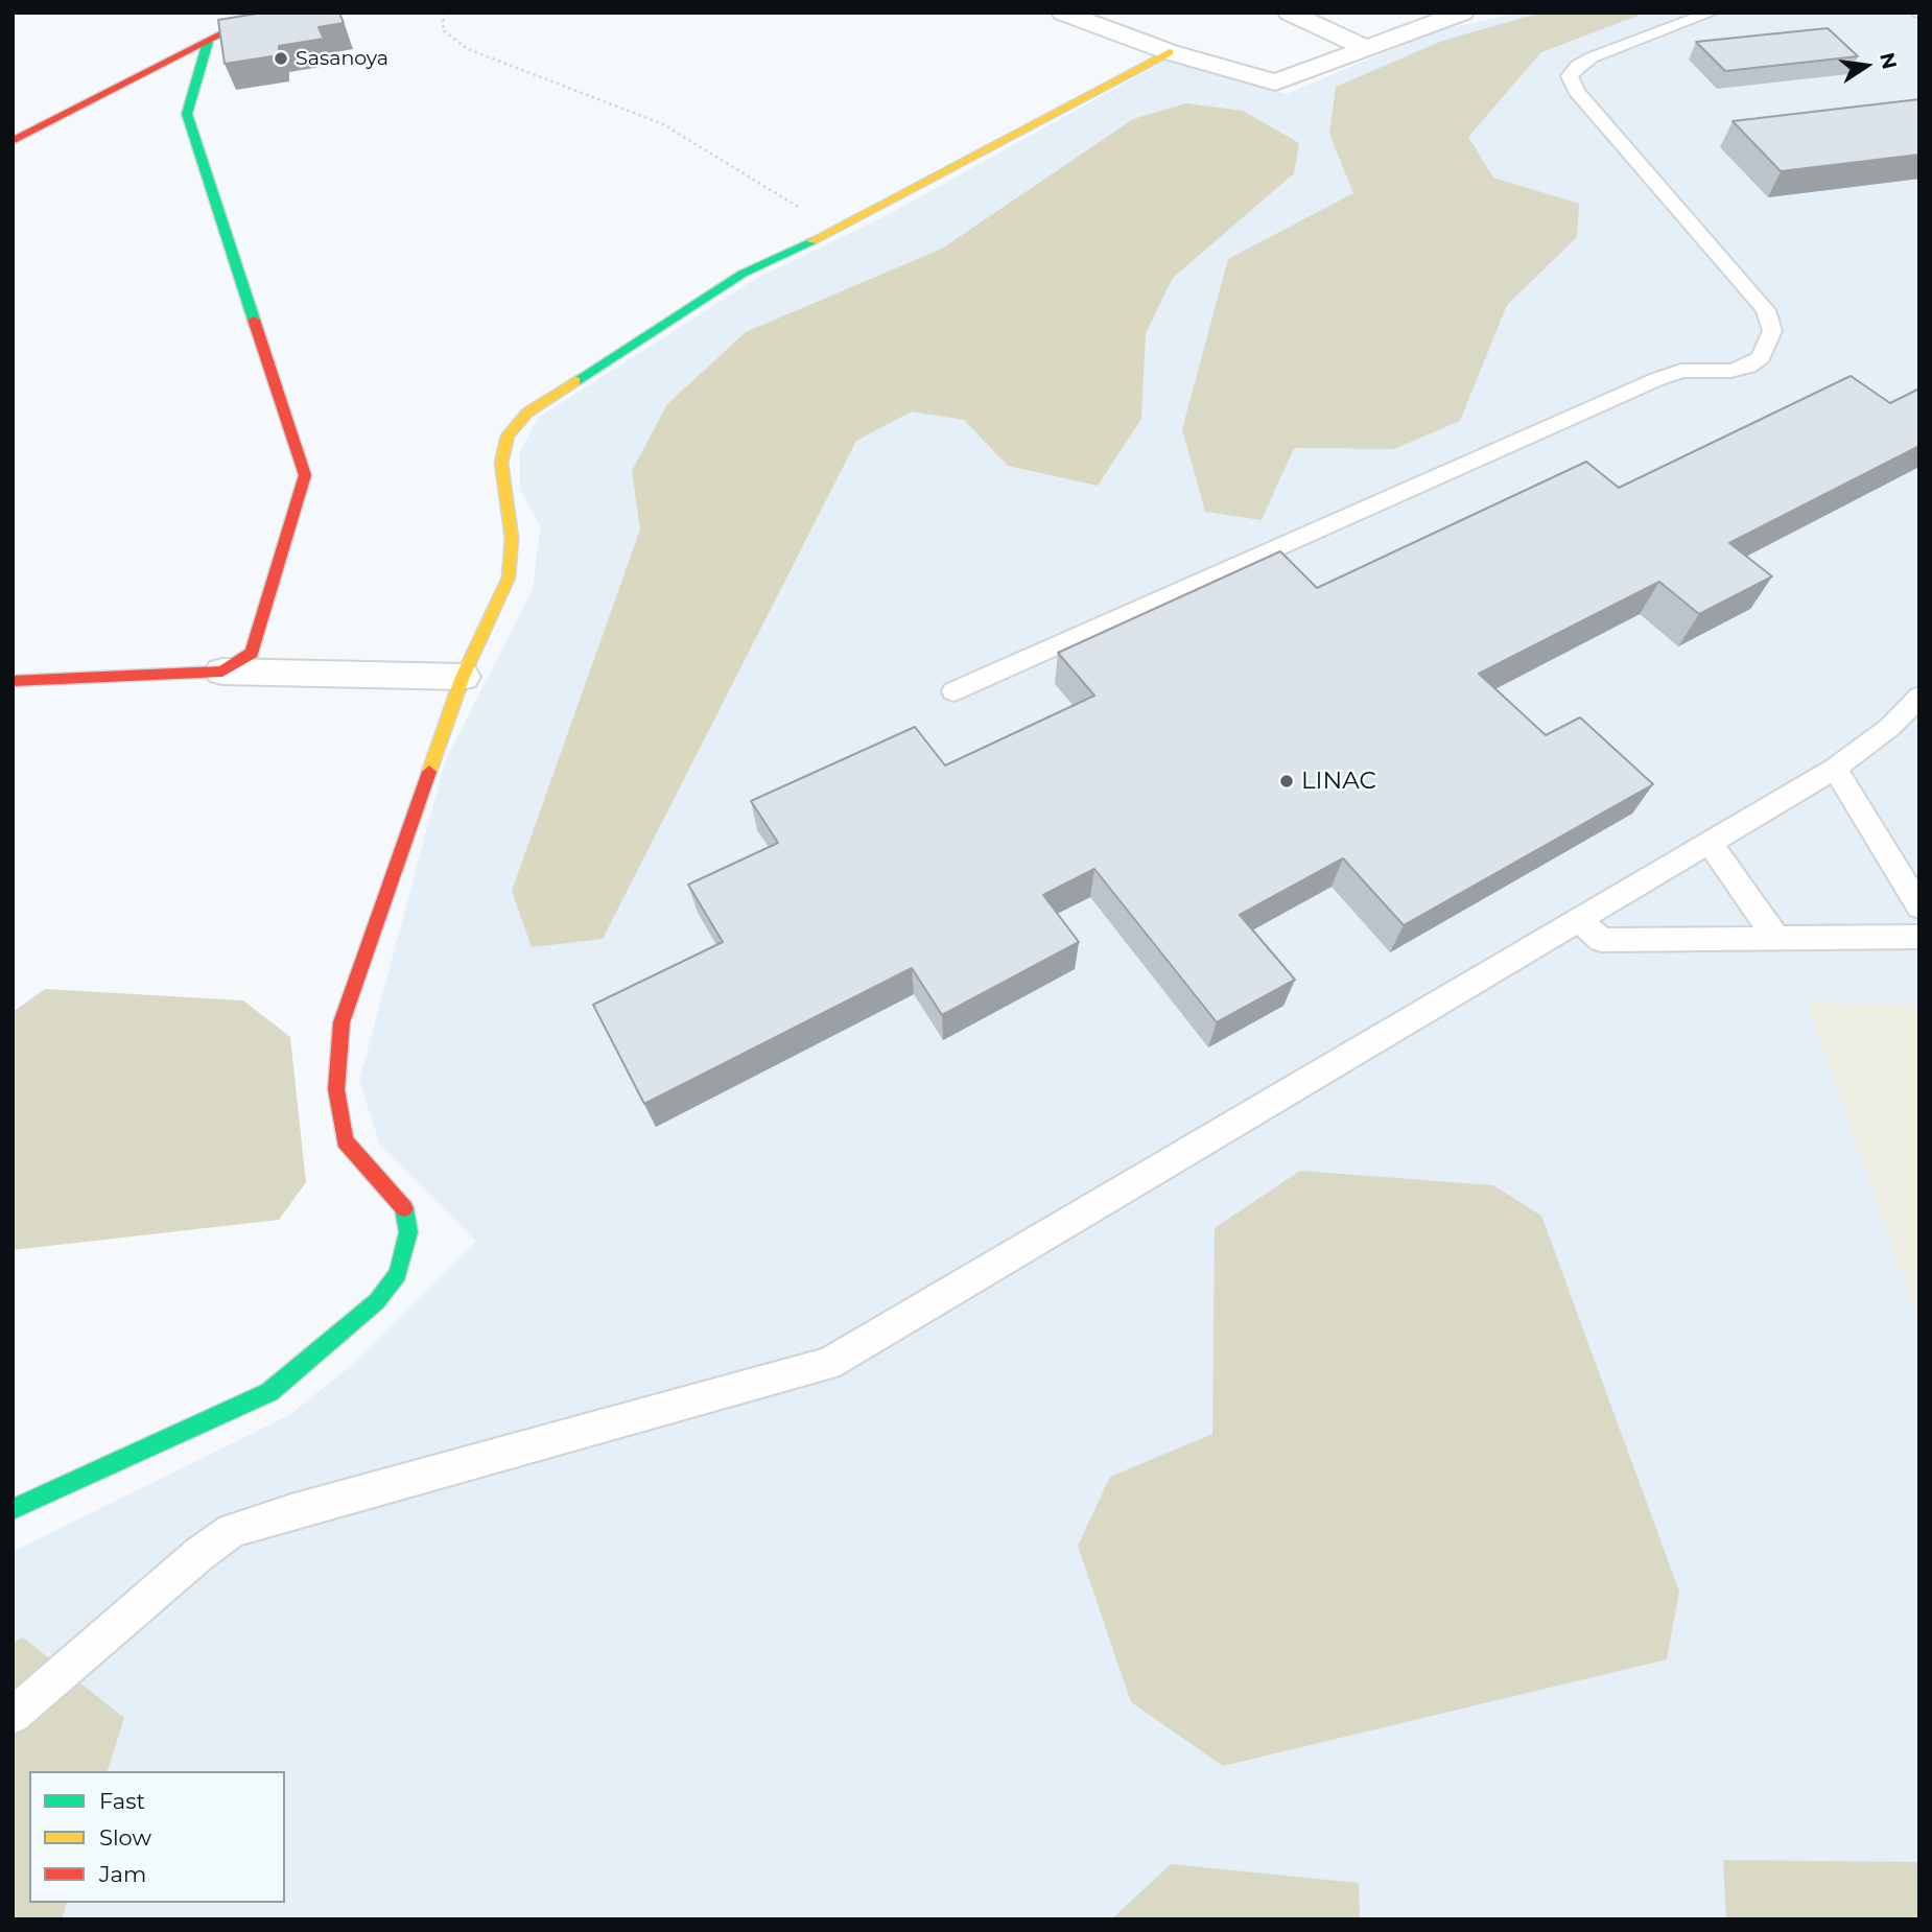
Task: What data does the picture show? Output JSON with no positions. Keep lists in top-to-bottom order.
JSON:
{
  "places": ["Sasanoya", "LINAC"],
  "legend": ["Fast", "Slow", "Jam"],
  "north": "right"
}
